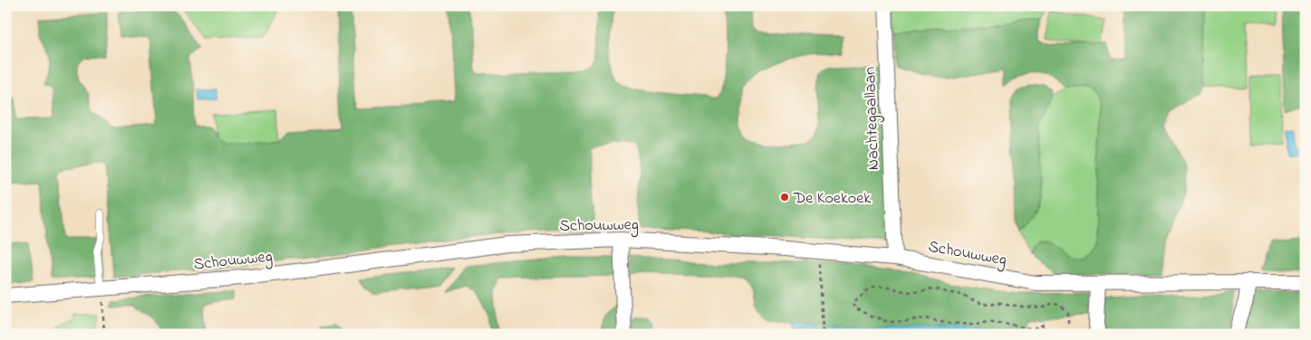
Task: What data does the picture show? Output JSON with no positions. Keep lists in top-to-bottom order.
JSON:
{
  "streets": {
    "street": ["Nachtegaallaan", "Schouwweg"]
  },
  "crossings": [
    ["Nachtegaallaan", "Schouwweg"]
  ],
  "places": ["De Koekoek"]
}
